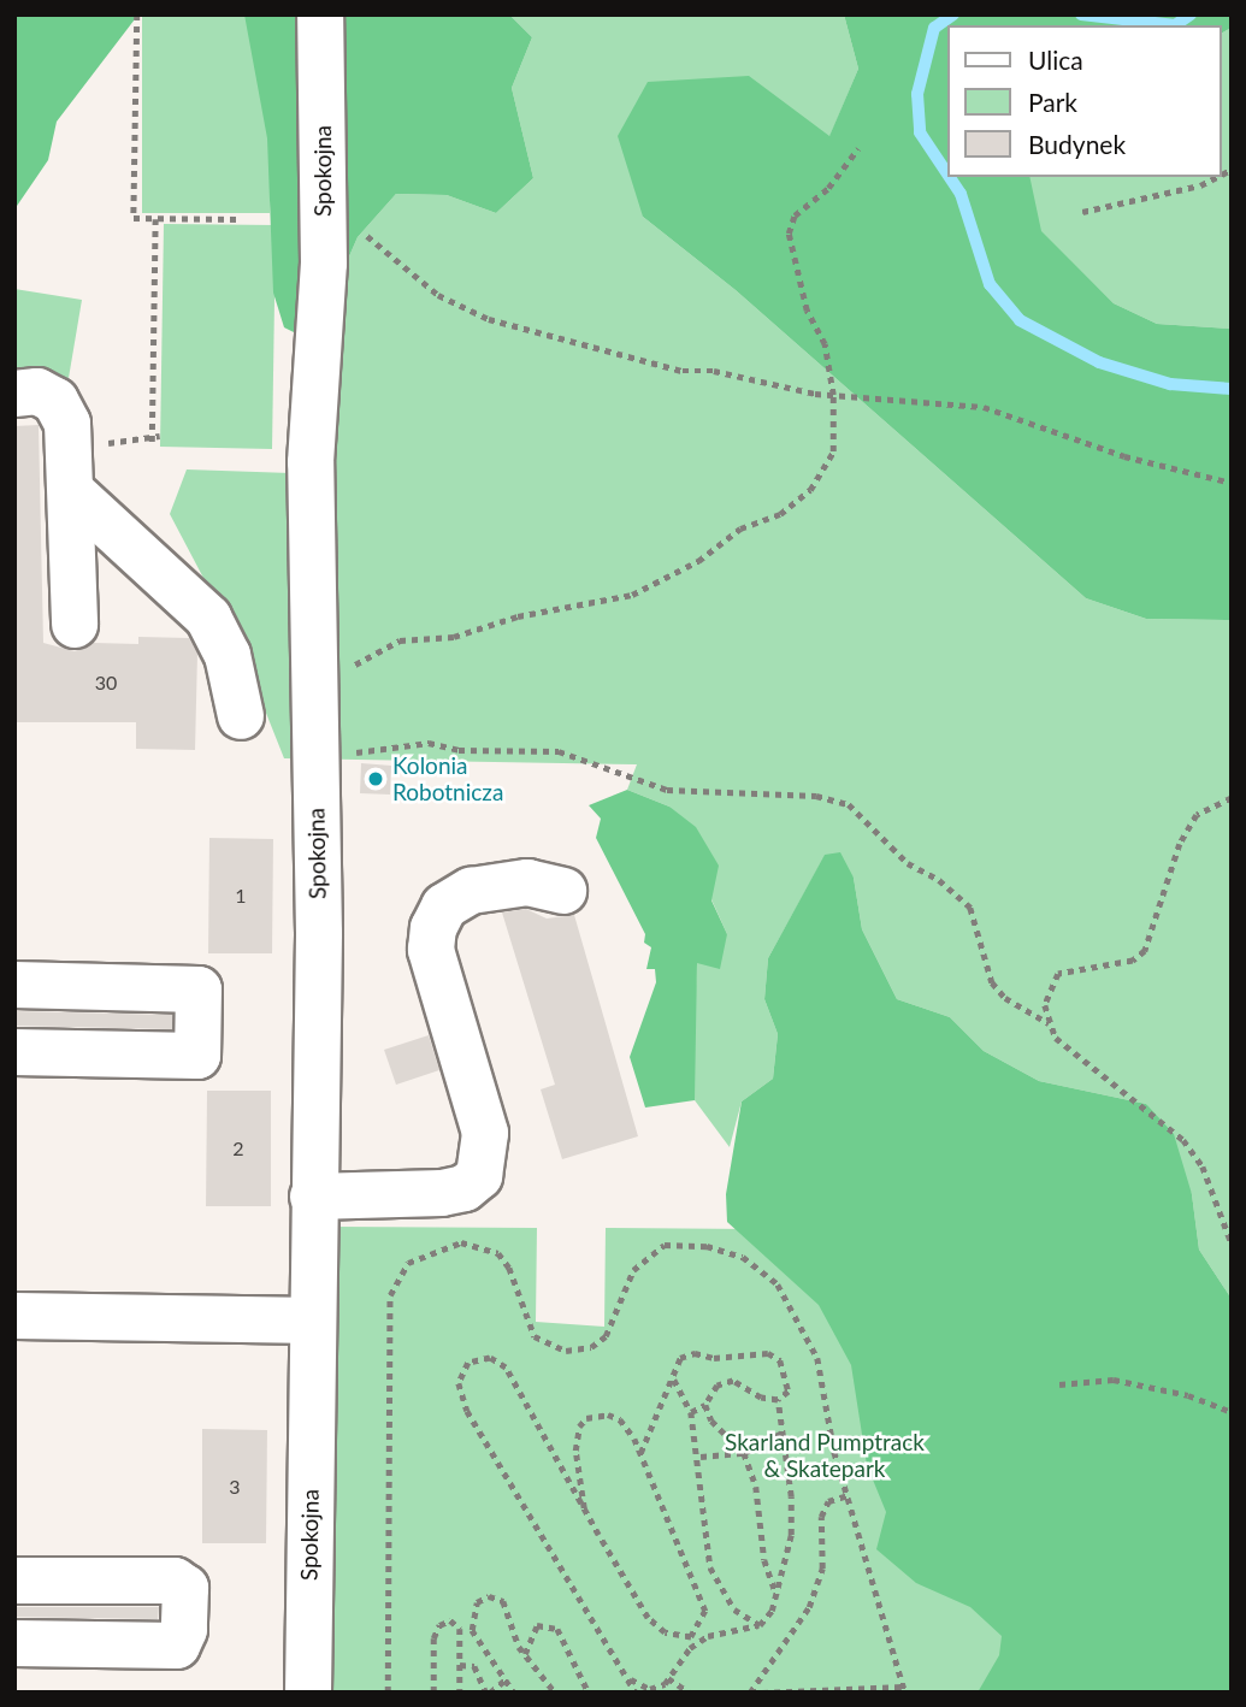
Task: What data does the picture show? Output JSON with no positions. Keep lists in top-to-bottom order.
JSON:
{
  "streets": {
    "street": ["Spokojna"]
  },
  "parks": ["Skarland Pumptrack & Skatepark"],
  "places": ["Kolonia Robotnicza"],
  "house_numbers": [
    "30",
    "1",
    "2",
    "3"
  ],
  "legend": ["Ulica", "Park", "Budynek"]
}
